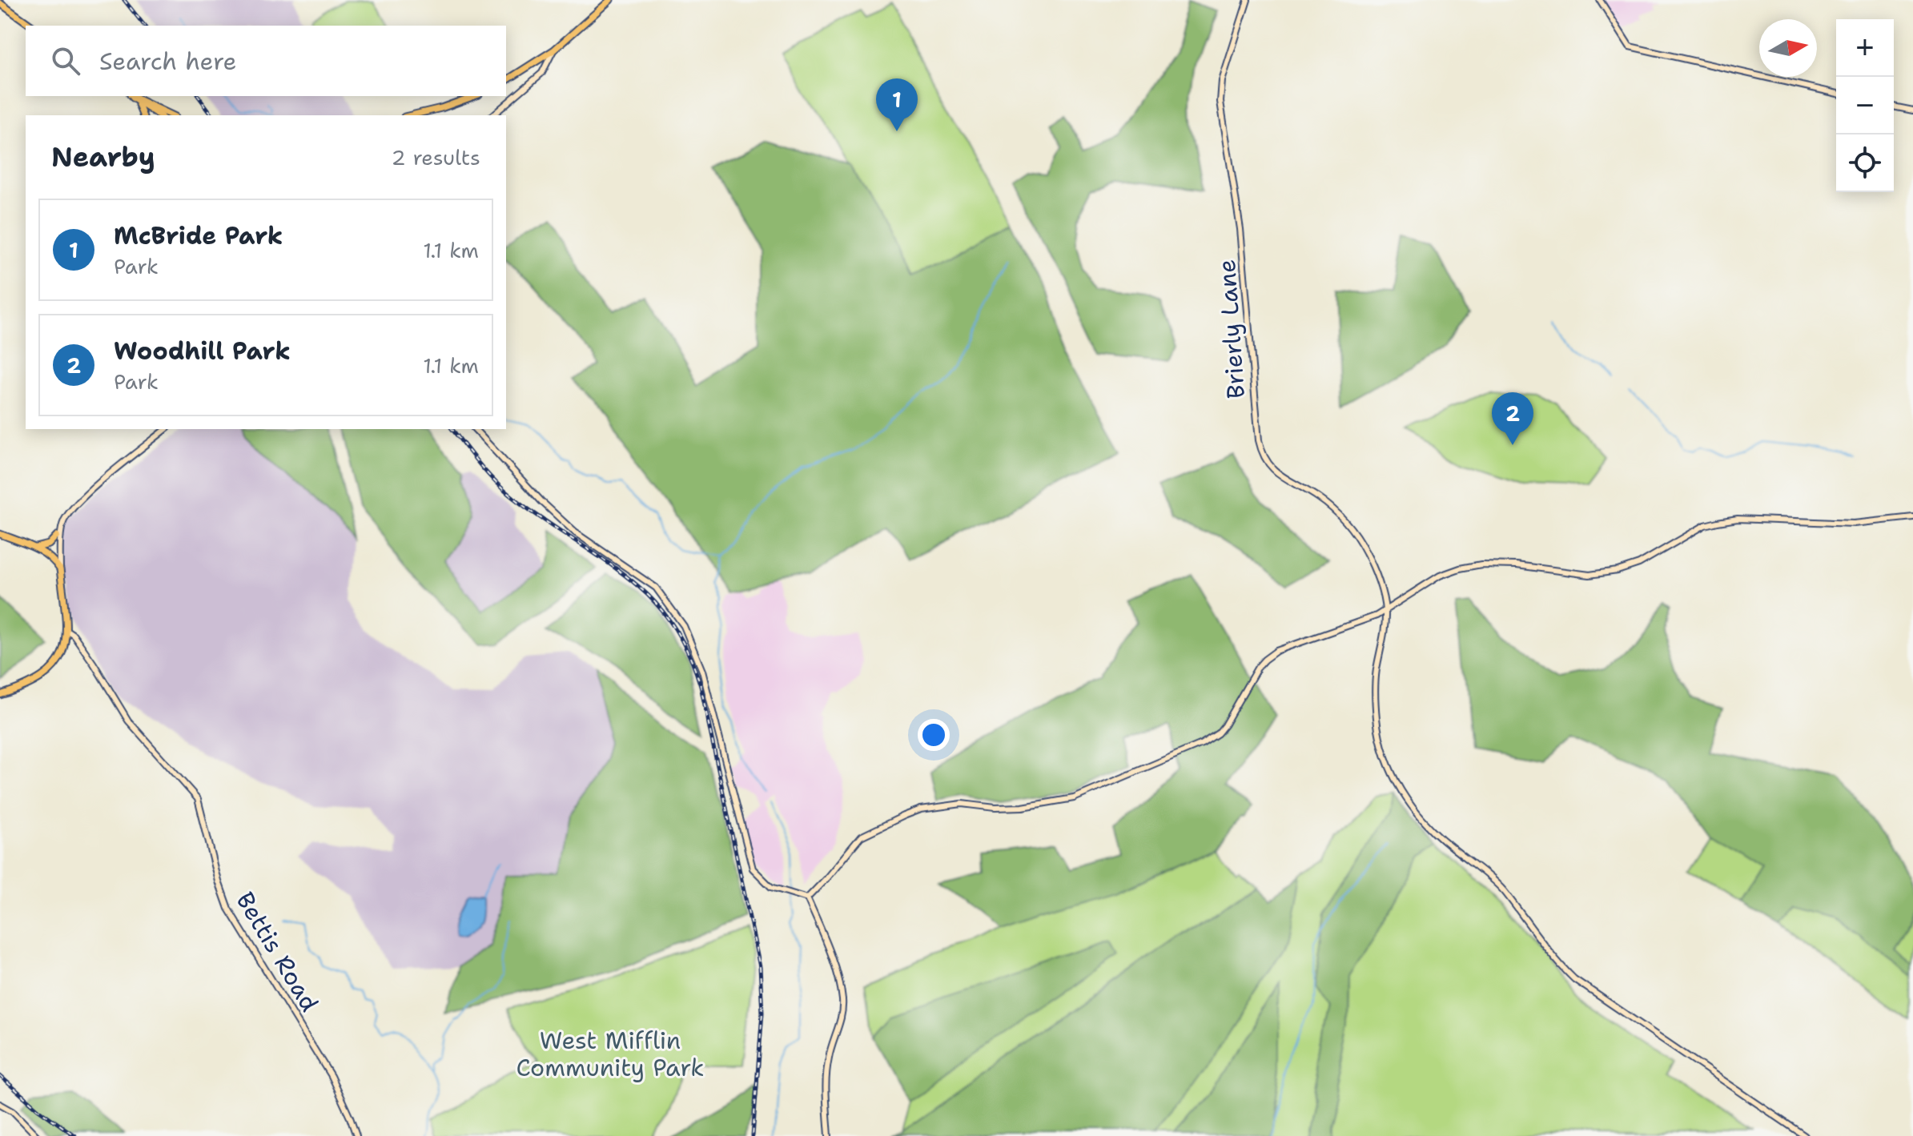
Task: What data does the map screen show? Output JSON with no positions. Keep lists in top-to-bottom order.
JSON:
{
  "streets": {
    "street": ["Brierly Lane", "Bettis Road"]
  },
  "parks": ["West Mifflin Community Park"],
  "north": "right",
  "page": {
    "map_buttons": ["+", "−"],
    "search": "Search here",
    "pins": ["1", "2"],
    "heading": ["Nearby", "2 results"],
    "list": [
      {
        "mark": "1",
        "name": "McBride Park",
        "note": "Park",
        "value": "1.1 km"
      },
      {
        "mark": "2",
        "name": "Woodhill Park",
        "note": "Park",
        "value": "1.1 km"
      }
    ]
  }
}
